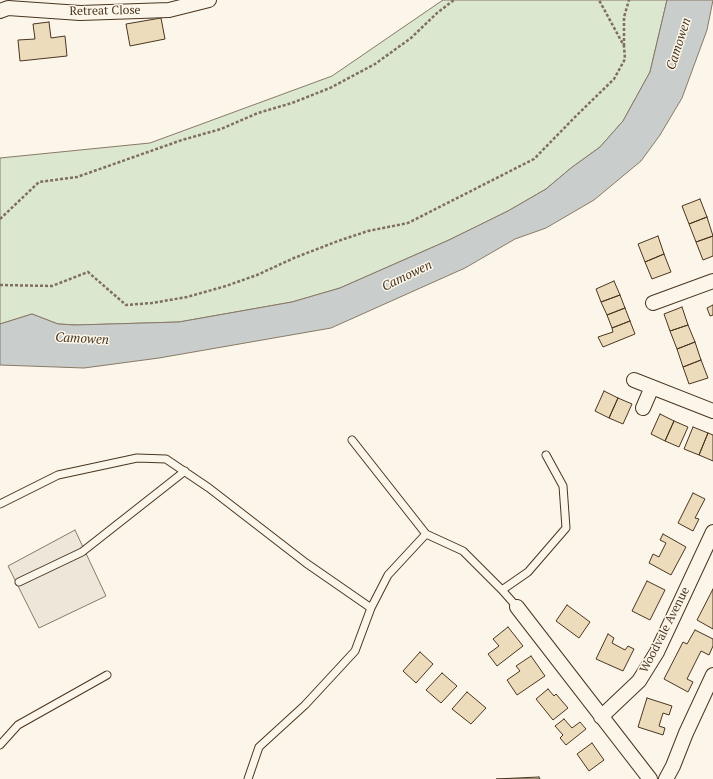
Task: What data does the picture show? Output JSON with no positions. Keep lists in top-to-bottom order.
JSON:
{
  "streets": {
    "street": ["Retreat Close", "Woodvale Avenue"]
  },
  "water": ["Camowen"]
}
